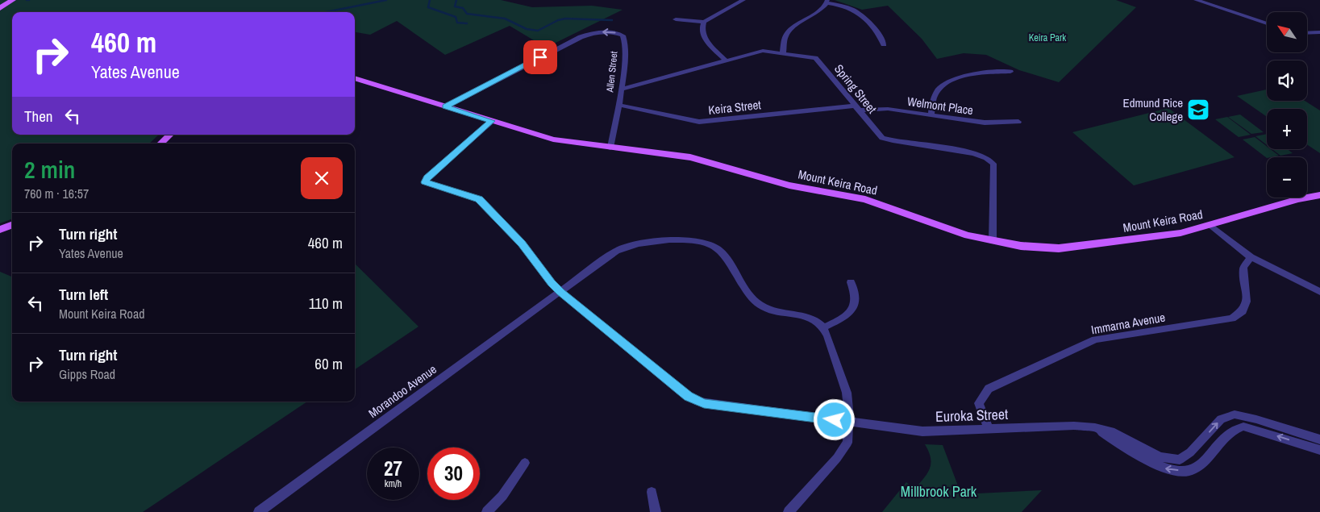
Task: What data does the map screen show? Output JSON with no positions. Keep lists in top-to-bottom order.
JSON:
{
  "streets": {
    "main road": ["Mount Keira Road"],
    "street": [
      "Allen Street",
      "Spring Street",
      "Welmont Place",
      "Keira Street",
      "Immarna Avenue",
      "Morandoo Avenue",
      "Euroka Street"
    ]
  },
  "crossings": [
    ["Allen Street", "Spring Street"],
    ["Allen Street", "Keira Street"],
    ["Allen Street", "Mount Keira Road"],
    ["Spring Street", "Welmont Place"],
    ["Spring Street", "Keira Street"],
    ["Spring Street", "Mount Keira Road"],
    ["Welmont Place", "Keira Street"],
    ["Mount Keira Road", "Euroka Street"],
    ["Immarna Avenue", "Euroka Street"],
    ["Morandoo Avenue", "Euroka Street"]
  ],
  "parks": ["Keira Park", "Millbrook Park"],
  "places": {
    "school or university": ["Edmund Rice College"]
  },
  "north": "top left",
  "page": {
    "map_buttons": ["+", "−"],
    "turn": ["460 m", "Yates Avenue"],
    "then": "Then",
    "heading": ["2 min", "760 m · 16:57"],
    "list": [
      {
        "name": "Turn right",
        "note": "Yates Avenue",
        "value": "460 m"
      },
      {
        "name": "Turn left",
        "note": "Mount Keira Road",
        "value": "110 m"
      },
      {
        "name": "Turn right",
        "note": "Gipps Road",
        "value": "60 m"
      }
    ],
    "speed": "27 km/h",
    "limit": "30"
  }
}
